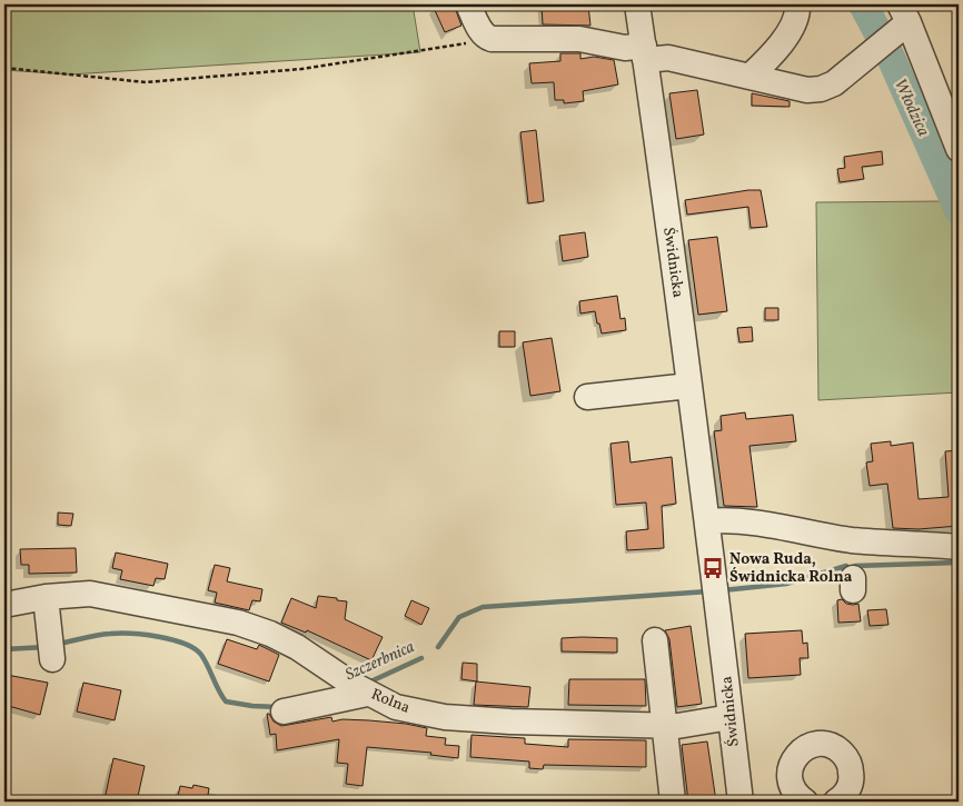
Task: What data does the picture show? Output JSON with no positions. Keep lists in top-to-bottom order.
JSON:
{
  "streets": {
    "street": ["Świdnicka", "Rolna"]
  },
  "crossings": [
    ["Świdnicka", "Rolna"]
  ],
  "water": ["Włodzica", "Szczerbnica"],
  "places": {
    "bus stop": ["Nowa Ruda, Świdnicka Rolna"]
  }
}
